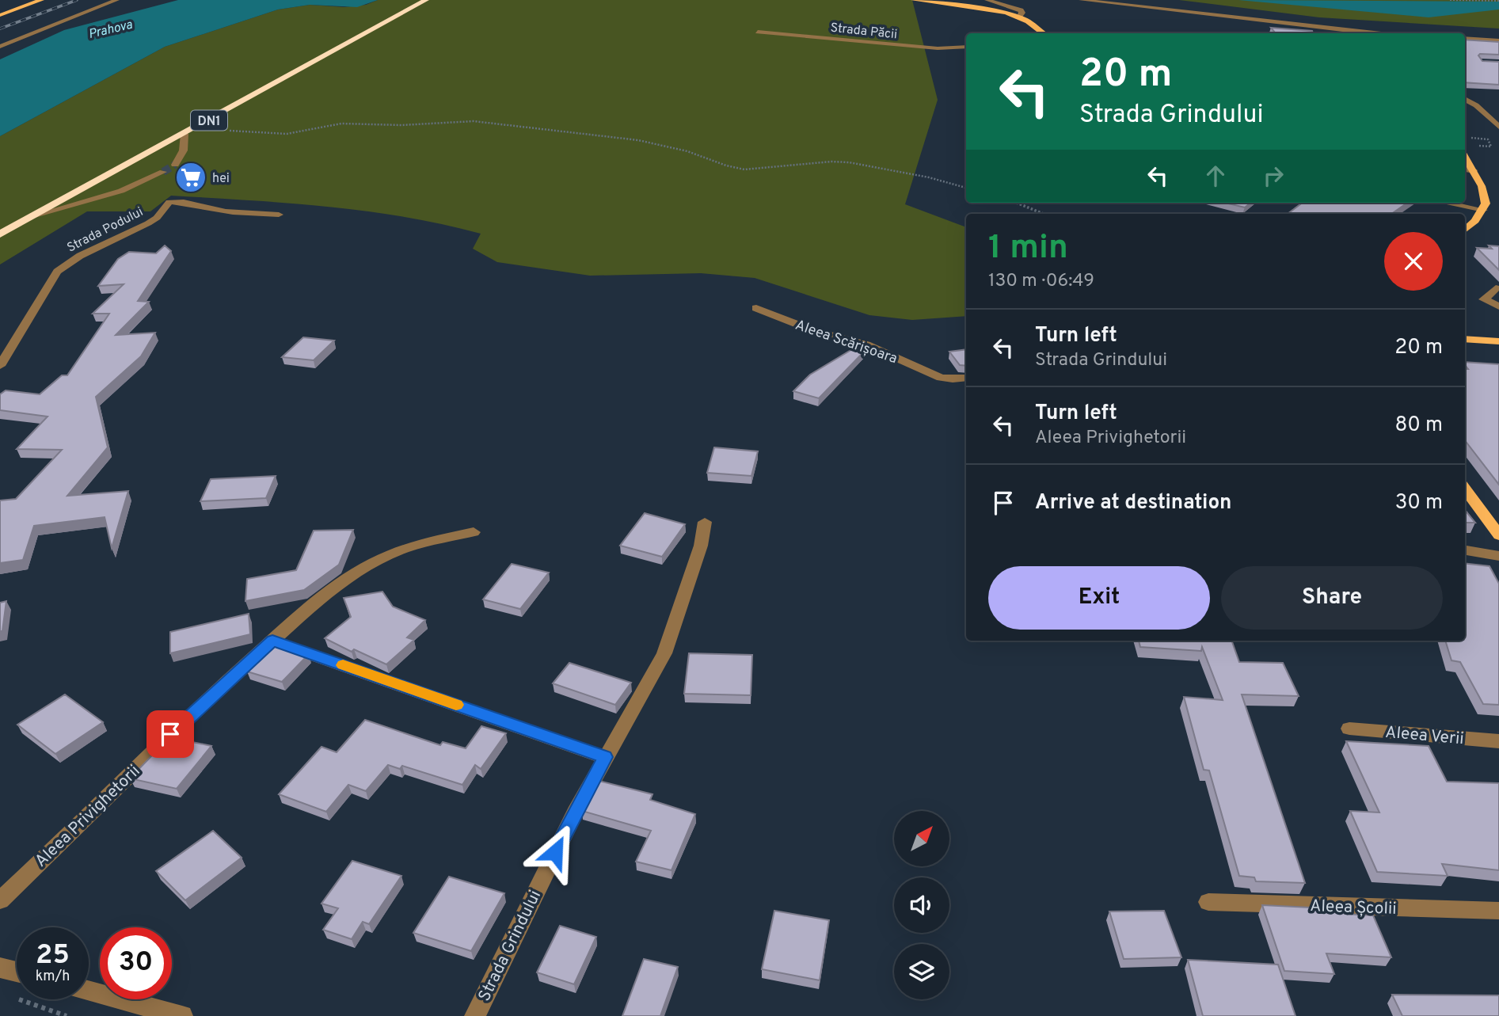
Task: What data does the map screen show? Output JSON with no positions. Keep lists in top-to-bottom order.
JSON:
{
  "streets": {
    "highway": ["DN1"],
    "street": [
      "Strada Păcii",
      "Strada Podului",
      "Aleea Scărișoara",
      "Aleea Verii",
      "Aleea Privighetorii",
      "Aleea Școlii",
      "Strada Grindului"
    ]
  },
  "water": ["Prahova"],
  "places": {
    "supermarket": ["hei"]
  },
  "north": "top right",
  "page": {
    "turn": ["20 m", "Strada Grindului"],
    "heading": ["1 min", "130 m · 06:49"],
    "list": [
      {
        "name": "Turn left",
        "note": "Strada Grindului",
        "value": "20 m"
      },
      {
        "name": "Turn left",
        "note": "Aleea Privighetorii",
        "value": "80 m"
      },
      {
        "name": "Arrive at destination",
        "value": "30 m"
      }
    ],
    "buttons": ["Exit", "Share"],
    "speed": "25 km/h",
    "limit": "30"
  }
}
